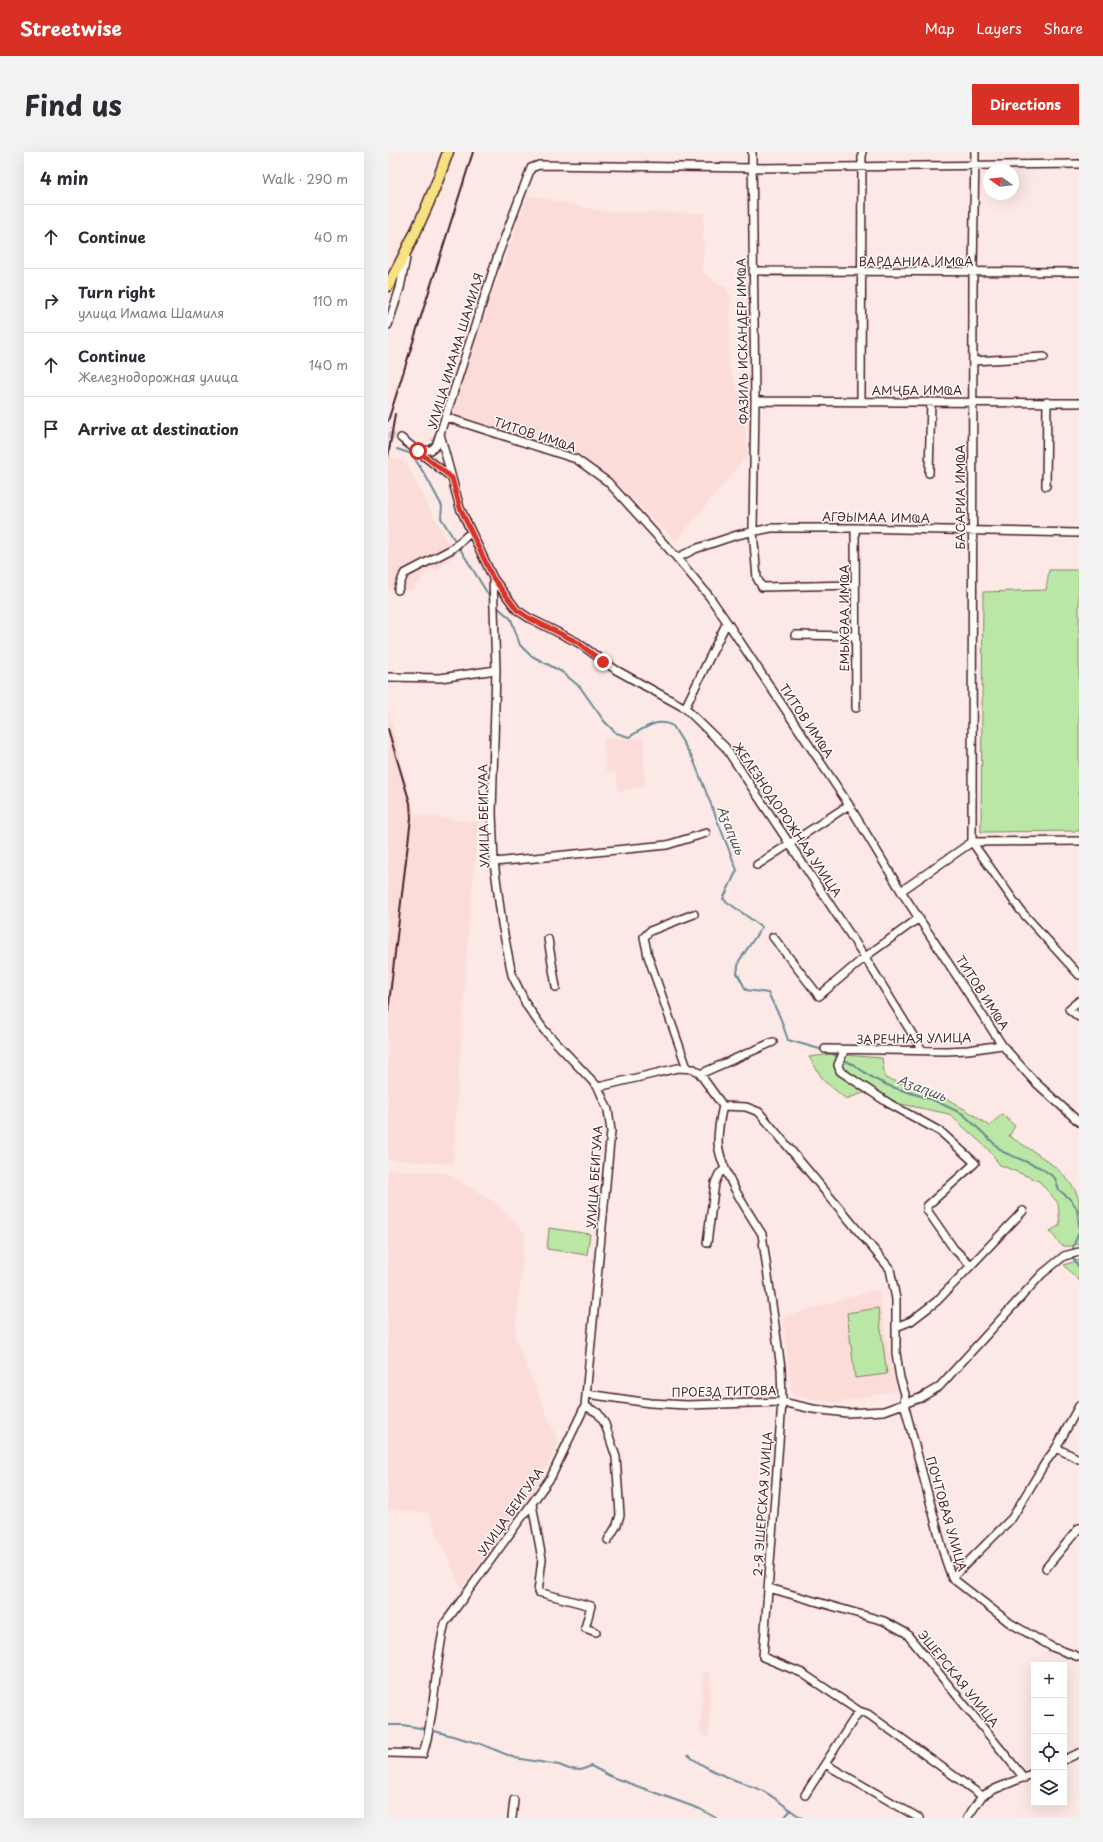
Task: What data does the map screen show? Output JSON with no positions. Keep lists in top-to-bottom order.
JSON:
{
  "streets": {
    "street": [
      "ВАРДАНИА ИМҨА",
      "ФАЗИЛЬ ИСКАНДЕР ИМҨА",
      "УЛИЦА ИМАМА ШАМИЛЯ",
      "АМҶБА ИМҨА",
      "ТИТОВ ИМҨА",
      "БАСАРИА ИМҨА",
      "АГӘЫМАА ИМҨА",
      "ЕМЫХӘАА ИМҨА",
      "УЛИЦА БЕИГУАА",
      "ЖЕЛЕЗНОДОРОЖНАЯ УЛИЦА",
      "ЗАРЕЧНАЯ УЛИЦА",
      "ПРОЕЗД ТИТОВА",
      "2-Я ЭШЕРСКАЯ УЛИЦА",
      "ПОЧТОВАЯ УЛИЦА",
      "ЭШЕРСКАЯ УЛИЦА"
    ]
  },
  "crossings": [
    ["ВАРДАНИА ИМҨА", "ФАЗИЛЬ ИСКАНДЕР ИМҨА"],
    ["ВАРДАНИА ИМҨА", "БАСАРИА ИМҨА"],
    ["ФАЗИЛЬ ИСКАНДЕР ИМҨА", "УЛИЦА ИМАМА ШАМИЛЯ"],
    ["ФАЗИЛЬ ИСКАНДЕР ИМҨА", "АМҶБА ИМҨА"],
    ["ФАЗИЛЬ ИСКАНДЕР ИМҨА", "АГӘЫМАА ИМҨА"],
    ["ФАЗИЛЬ ИСКАНДЕР ИМҨА", "ЕМЫХӘАА ИМҨА"],
    ["УЛИЦА ИМАМА ШАМИЛЯ", "ТИТОВ ИМҨА"],
    ["УЛИЦА ИМАМА ШАМИЛЯ", "УЛИЦА БЕИГУАА"],
    ["УЛИЦА ИМАМА ШАМИЛЯ", "ЖЕЛЕЗНОДОРОЖНАЯ УЛИЦА"],
    ["АМҶБА ИМҨА", "БАСАРИА ИМҨА"],
    ["ТИТОВ ИМҨА", "АГӘЫМАА ИМҨА"],
    ["ТИТОВ ИМҨА", "ЗАРЕЧНАЯ УЛИЦА"],
    ["БАСАРИА ИМҨА", "АГӘЫМАА ИМҨА"],
    ["АГӘЫМАА ИМҨА", "ЕМЫХӘАА ИМҨА"],
    ["УЛИЦА БЕИГУАА", "ПРОЕЗД ТИТОВА"],
    ["ЖЕЛЕЗНОДОРОЖНАЯ УЛИЦА", "ЗАРЕЧНАЯ УЛИЦА"],
    ["ПРОЕЗД ТИТОВА", "2-Я ЭШЕРСКАЯ УЛИЦА"],
    ["ПРОЕЗД ТИТОВА", "ПОЧТОВАЯ УЛИЦА"],
    ["2-Я ЭШЕРСКАЯ УЛИЦА", "ПОЧТОВАЯ УЛИЦА"],
    ["2-Я ЭШЕРСКАЯ УЛИЦА", "ЭШЕРСКАЯ УЛИЦА"]
  ],
  "water": ["Аӡаԥшь"],
  "north": "left",
  "page": {
    "header": "Streetwise",
    "nav": ["Map", "Layers", "Share"],
    "title": "Find us",
    "buttons": "Directions",
    "heading": ["4 min", "Walk · 290 m"],
    "list": [
      ["Continue", "40 m"],
      ["Turn right", "улица Имама Шамиля", "110 m"],
      ["Continue", "Железнодорожная улица", "140 m"],
      "Arrive at destination"
    ],
    "map_buttons": ["+", "−"]
  }
}
